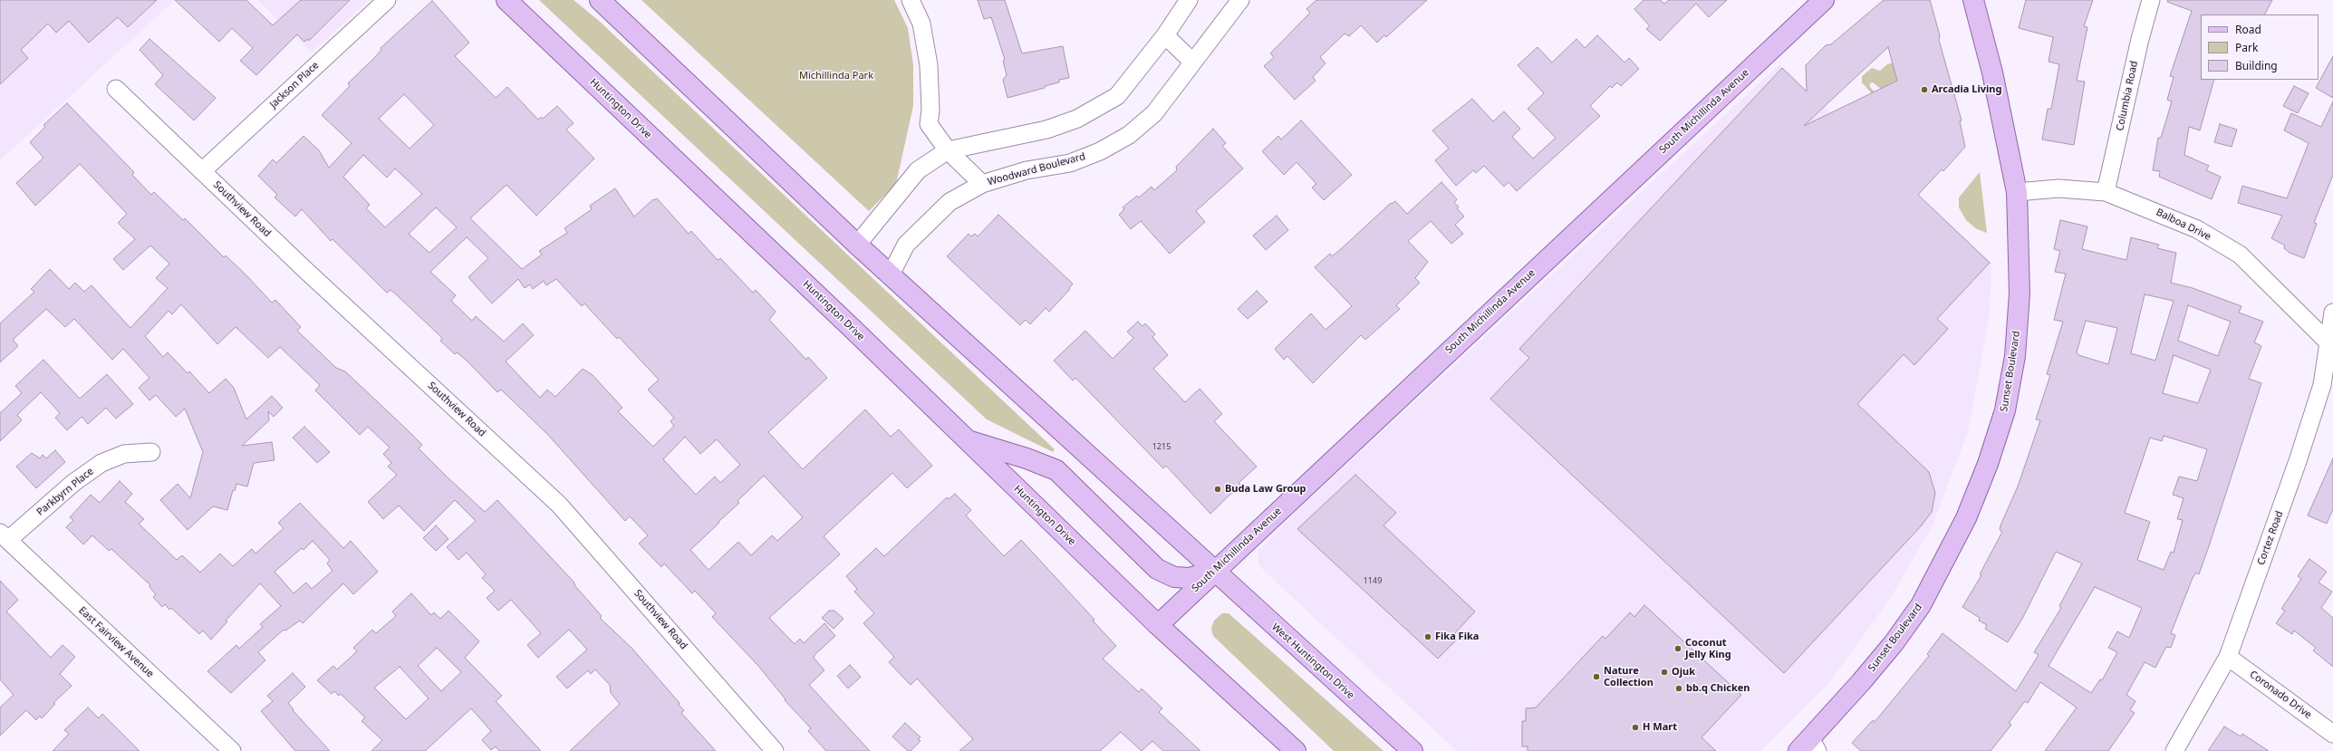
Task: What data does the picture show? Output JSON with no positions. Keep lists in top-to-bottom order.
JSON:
{
  "streets": {
    "main road": [
      "Huntington Drive",
      "South Michillinda Avenue",
      "Sunset Boulevard",
      "West Huntington Drive"
    ],
    "street": [
      "Jackson Place",
      "Columbia Road",
      "Woodward Boulevard",
      "Southview Road",
      "Balboa Drive",
      "Parkbyrn Place",
      "Cortez Road",
      "East Fairview Avenue",
      "Coronado Drive"
    ]
  },
  "crossings": [
    ["Jackson Place", "Southview Road"],
    ["Columbia Road", "Balboa Drive"],
    ["Huntington Drive", "South Michillinda Avenue"],
    ["South Michillinda Avenue", "West Huntington Drive"],
    ["Balboa Drive", "Sunset Boulevard"],
    ["Balboa Drive", "Cortez Road"],
    ["Parkbyrn Place", "East Fairview Avenue"],
    ["Cortez Road", "Coronado Drive"]
  ],
  "parks": ["Michillinda Park"],
  "places": [
    "Arcadia Living",
    "Buda Law Group",
    "Fika Fika",
    "Coconut Jelly King",
    "Ojuk",
    "Nature Collection",
    "bb.q Chicken",
    "H Mart"
  ],
  "house_numbers": ["1215", "1149"],
  "legend": ["Road", "Park", "Building"]
}
